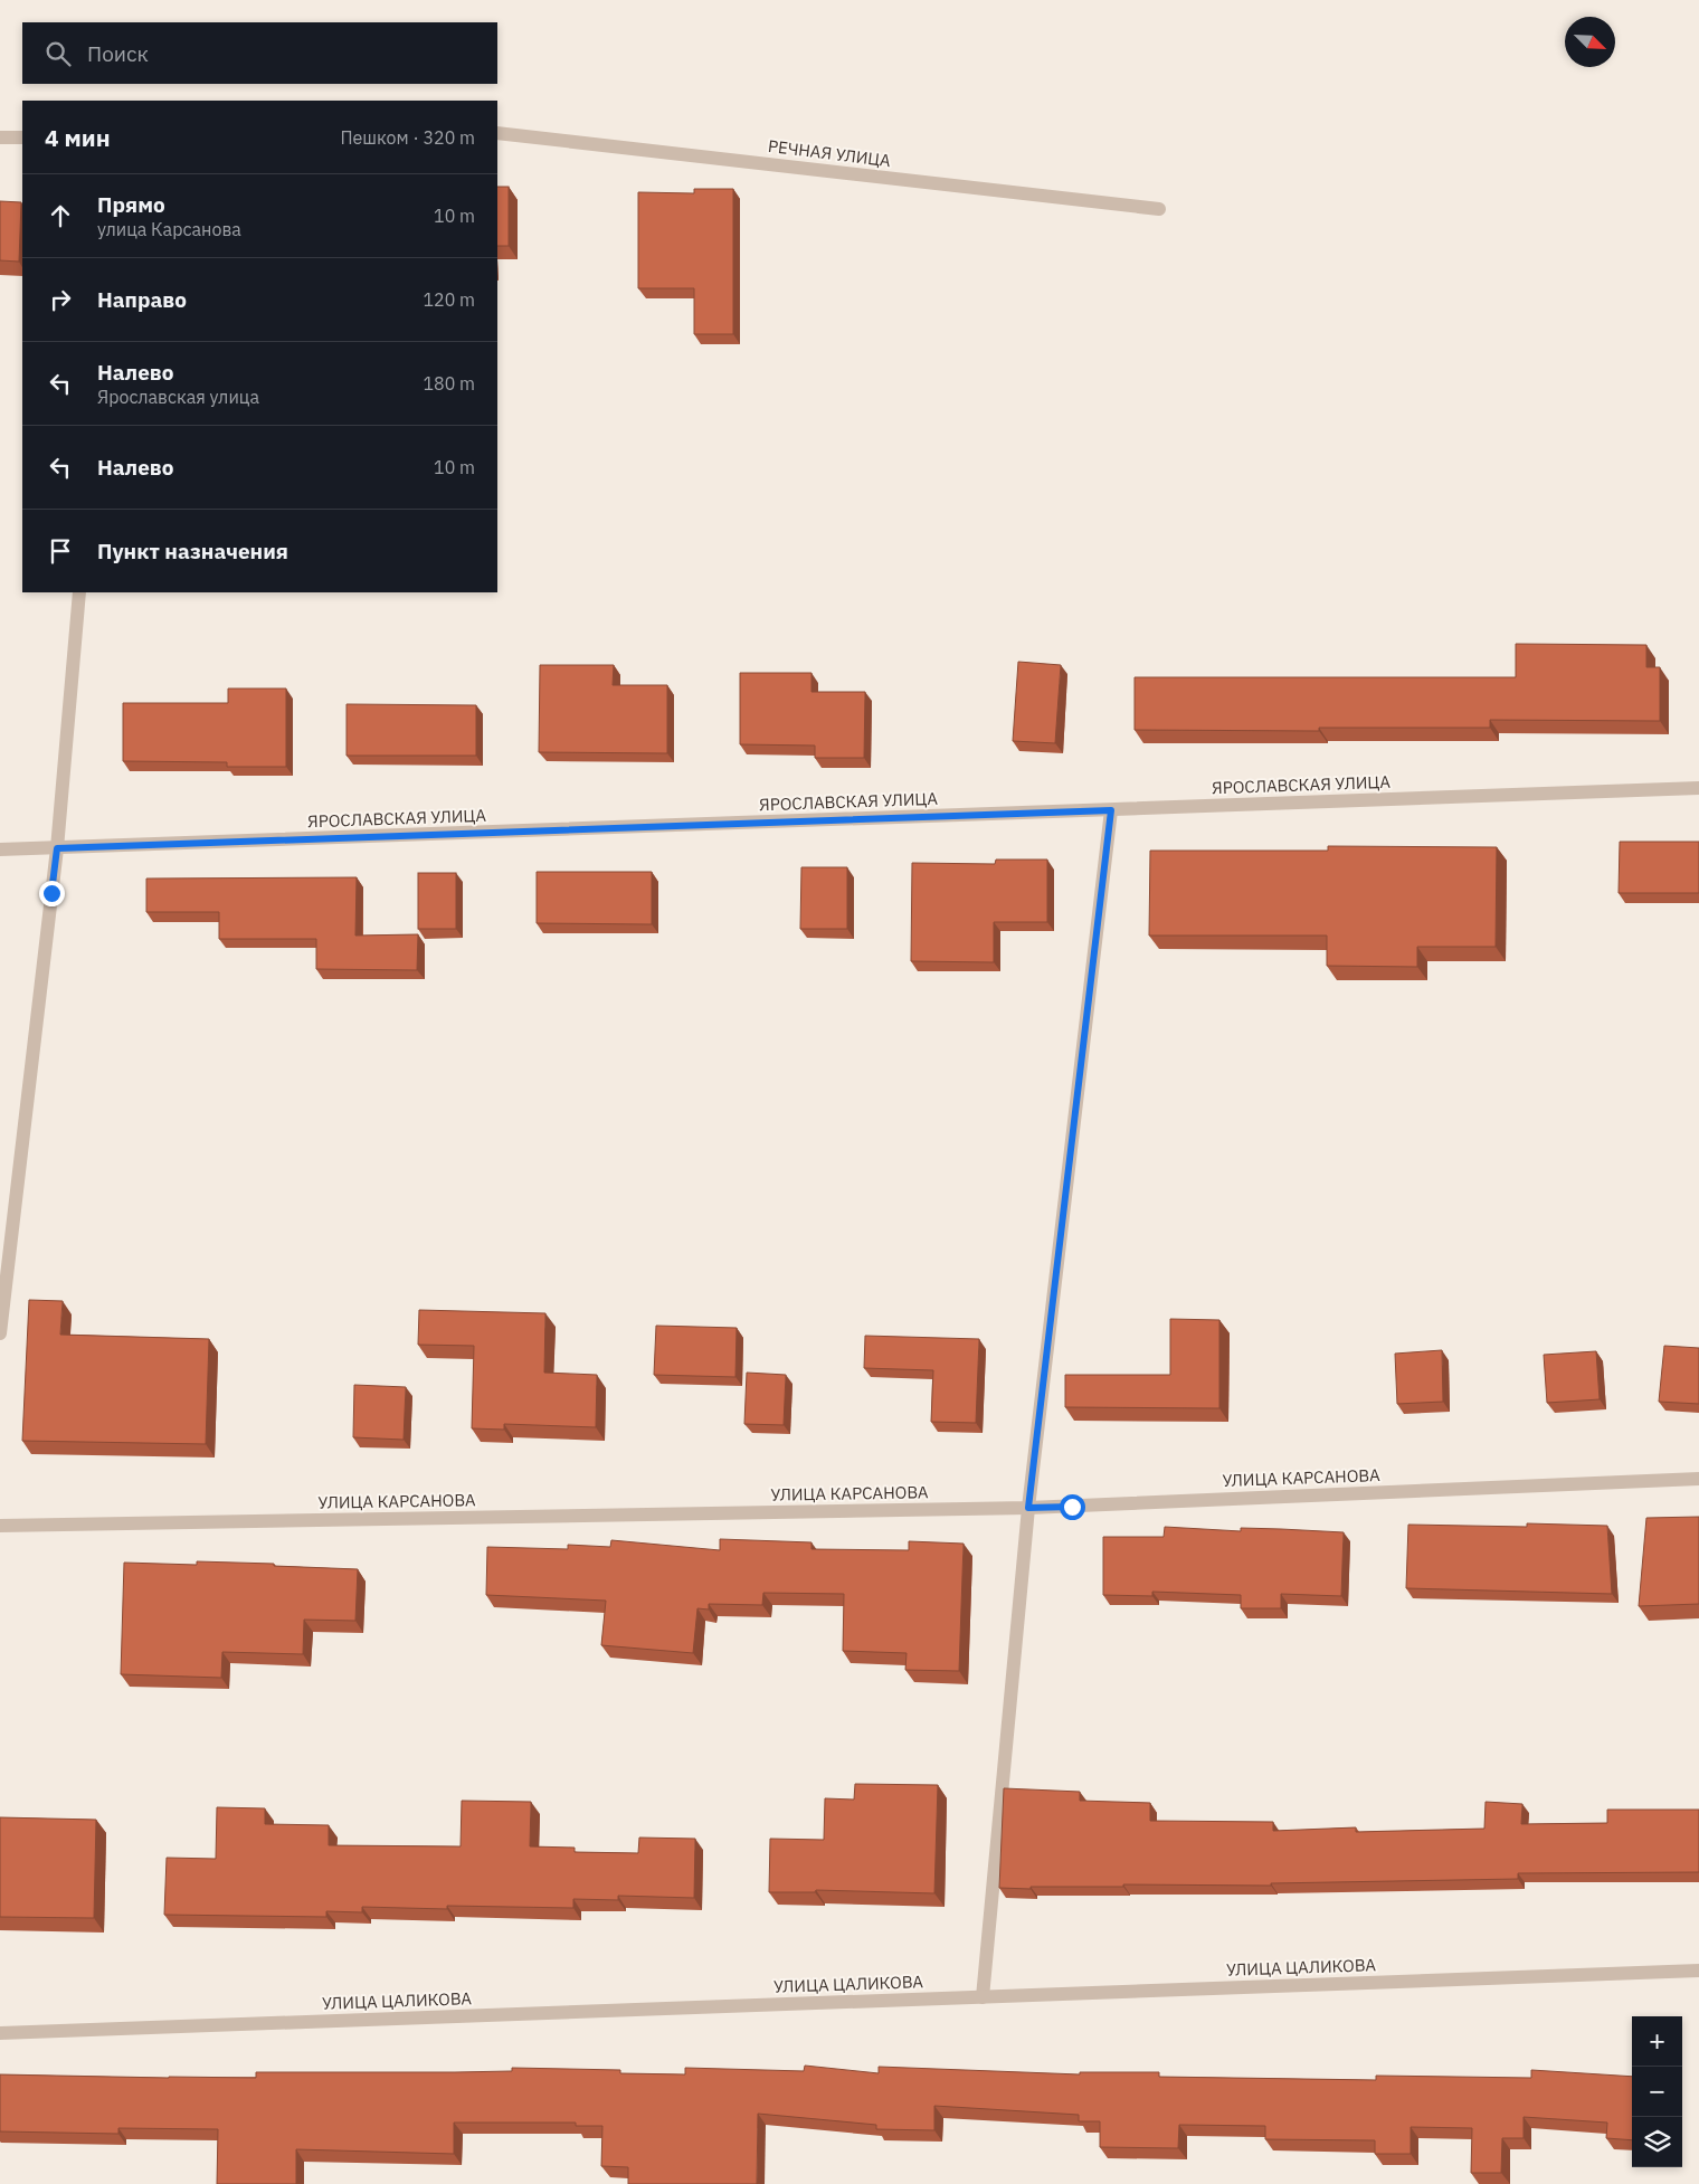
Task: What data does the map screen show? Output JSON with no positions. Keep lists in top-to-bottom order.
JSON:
{
  "streets": {
    "street": [
      "РЕЧНАЯ УЛИЦА",
      "ЯРОСЛАВСКАЯ УЛИЦА",
      "УЛИЦА КАРСАНОВА",
      "УЛИЦА ЦАЛИКОВА"
    ]
  },
  "north": "bottom right",
  "page": {
    "search": "Поиск",
    "heading": ["4 мин", "Пешком · 320 m"],
    "list": [
      ["Прямо", "улица Карсанова", "10 m"],
      ["Направо", "120 m"],
      ["Налево", "Ярославская улица", "180 m"],
      ["Налево", "10 m"],
      "Пункт назначения"
    ],
    "map_buttons": ["+", "−"]
  }
}
